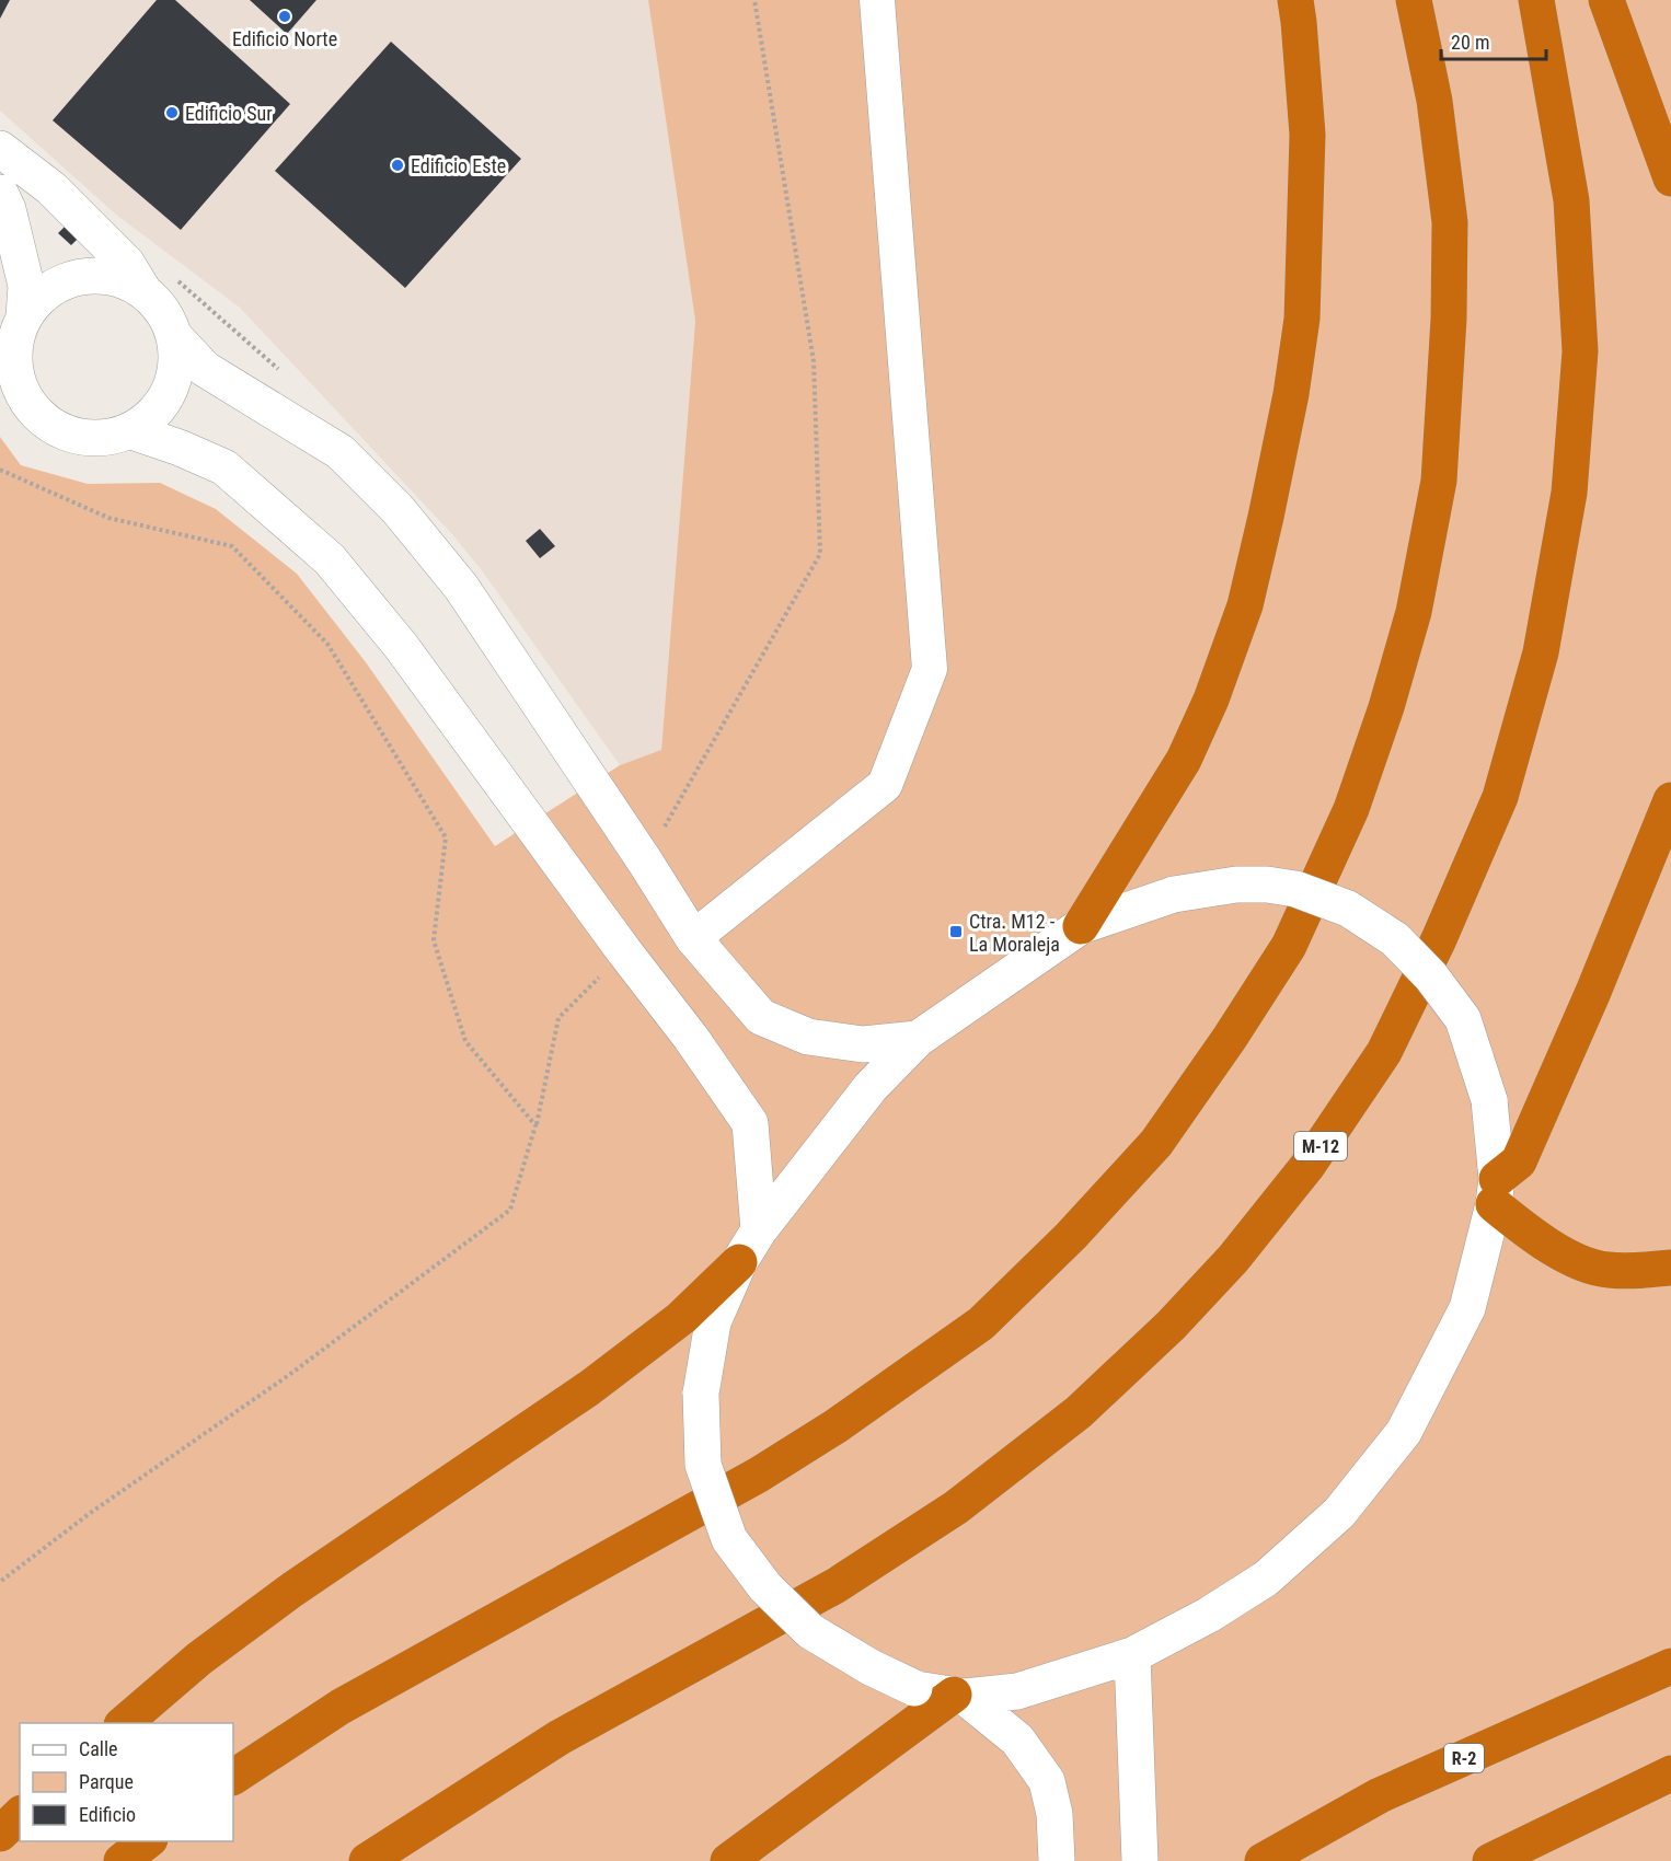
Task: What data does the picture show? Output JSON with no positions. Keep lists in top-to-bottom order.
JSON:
{
  "streets": {
    "highway": ["M-12", "R-2"]
  },
  "places": {
    "other": ["Edificio Norte", "Edificio Sur", "Edificio Este"],
    "transit": ["Ctra. M12 - La Moraleja"]
  },
  "legend": ["Calle", "Parque", "Edificio"],
  "scale_bar": "20 m"
}
